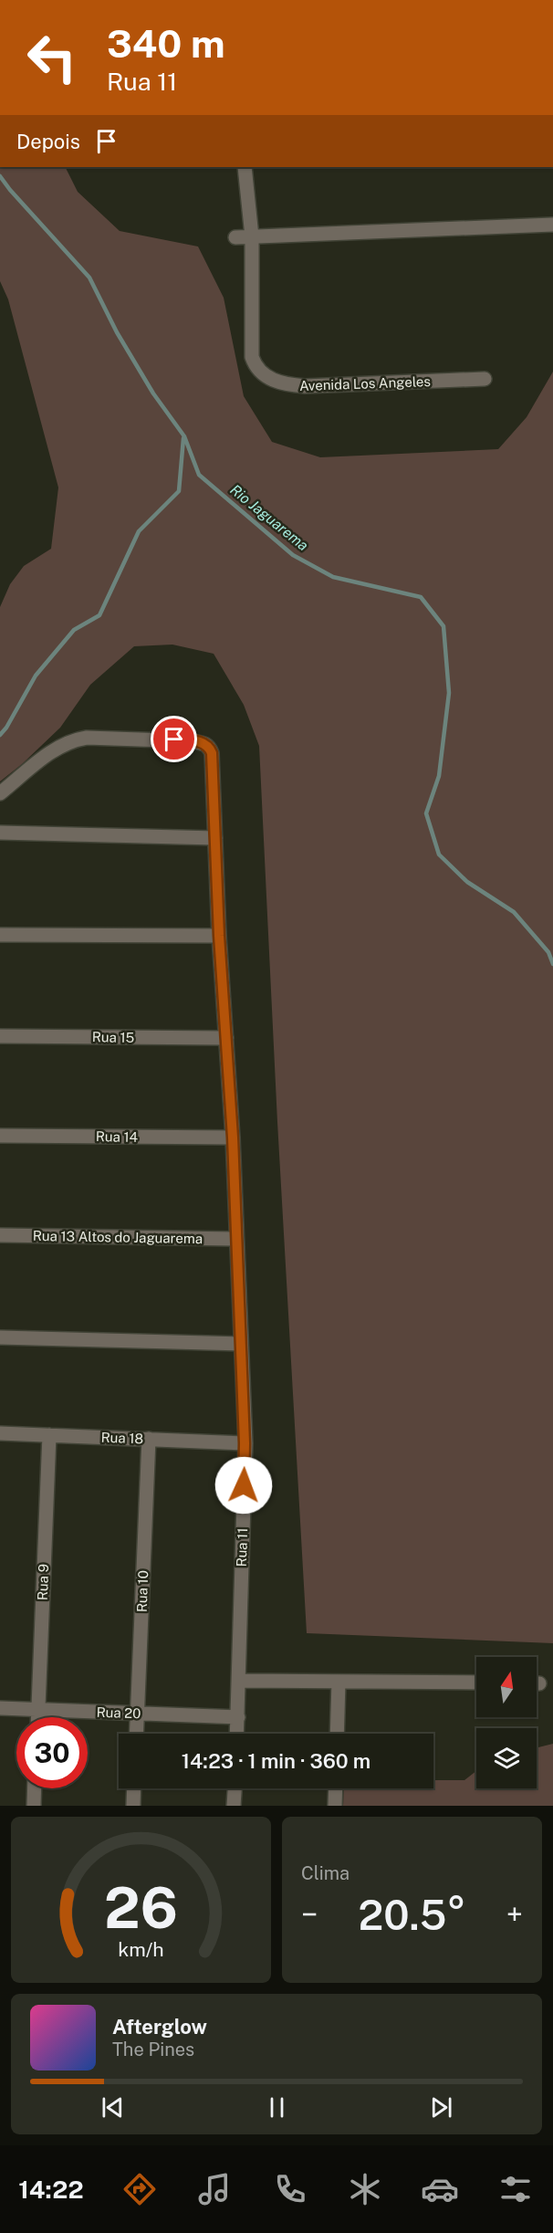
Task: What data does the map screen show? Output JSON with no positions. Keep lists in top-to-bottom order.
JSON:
{
  "streets": {
    "street": [
      "Avenida Los Angeles",
      "Rua 15",
      "Rua 14",
      "Rua 13 Altos do Jaguarema",
      "Rua 18",
      "Rua 11",
      "Rua 9",
      "Rua 10",
      "Rua 20"
    ]
  },
  "crossings": [
    ["Rua 15", "Rua 11"],
    ["Rua 14", "Rua 11"],
    ["Rua 13 Altos do Jaguarema", "Rua 11"],
    ["Rua 18", "Rua 11"],
    ["Rua 18", "Rua 9"],
    ["Rua 18", "Rua 10"],
    ["Rua 11", "Rua 20"],
    ["Rua 9", "Rua 20"],
    ["Rua 10", "Rua 20"]
  ],
  "water": ["Rio Jaguarema"],
  "north": "top",
  "page": {
    "turn": ["340 m", "Rua 11"],
    "then": "Depois",
    "limit": "30",
    "trip": "14:23 · 1 min · 360 m",
    "tile": "Clima",
    "heat": ["−", "20.5°", "+"],
    "song": ["Afterglow", "The Pines"],
    "tabs": "14:22",
    "gauge": ["26", "km/h"]
  }
}
